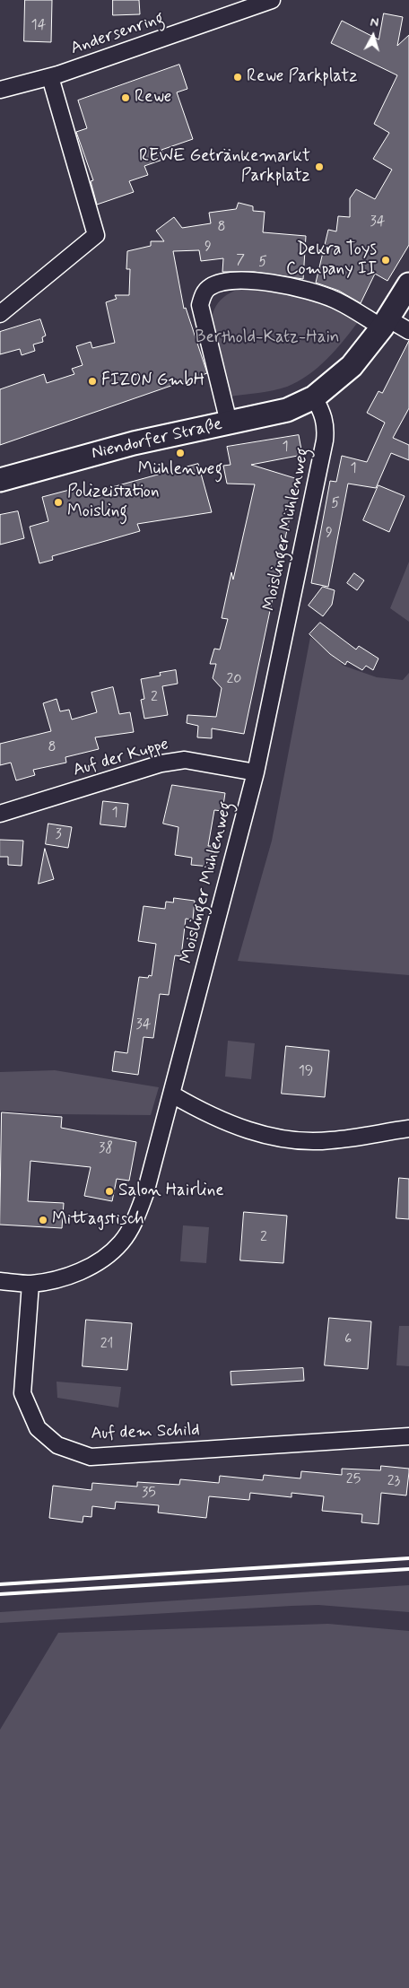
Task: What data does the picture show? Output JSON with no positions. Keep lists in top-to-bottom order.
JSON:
{
  "streets": {
    "main road": ["Niendorfer Straße"],
    "street": [
      "Andersenring",
      "Moislinger Mühlenweg",
      "Auf der Kuppe",
      "Auf dem Schild"
    ]
  },
  "crossings": [
    ["Niendorfer Straße", "Moislinger Mühlenweg"],
    ["Moislinger Mühlenweg", "Auf der Kuppe"],
    ["Moislinger Mühlenweg", "Auf dem Schild"]
  ],
  "parks": ["Berthold-Katz-Hain"],
  "places": [
    "Rewe Parkplatz",
    "Rewe",
    "REWE Getränkemarkt Parkplatz",
    "Dekra Toys Company II",
    "FIZON GmbH",
    "Mühlenweg",
    "Polizeistation Moisling",
    "Salon Hairline",
    "Mittagstisch"
  ],
  "house_numbers": [
    "14",
    "34",
    "8",
    "9",
    "7",
    "5",
    "1",
    "1",
    "5",
    "9",
    "20",
    "2",
    "8",
    "1",
    "3",
    "34",
    "19",
    "38",
    "2",
    "6",
    "21",
    "25",
    "23",
    "35"
  ],
  "north": "top"
}
